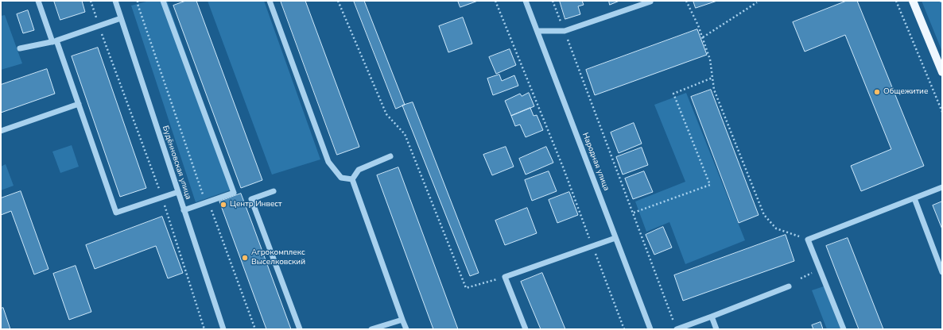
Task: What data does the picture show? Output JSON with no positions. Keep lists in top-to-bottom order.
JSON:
{
  "streets": {
    "street": ["Народная улица", "Будённовская улица"]
  },
  "places": ["Общежитие", "Центр Инвест", "Агрокомплекс Выселковский"]
}
